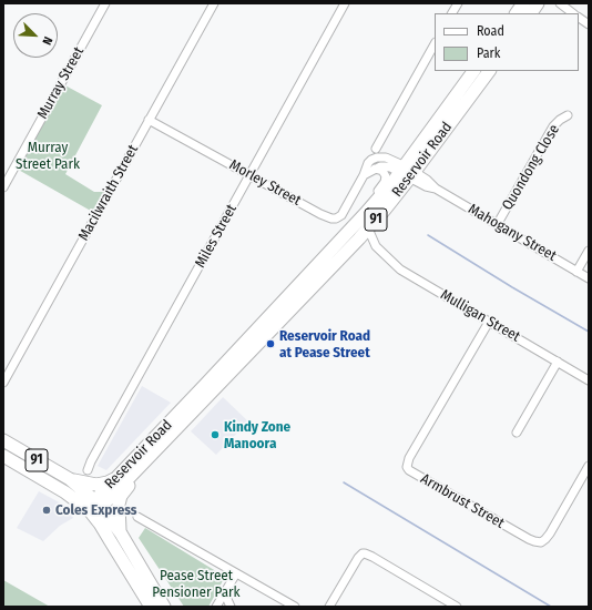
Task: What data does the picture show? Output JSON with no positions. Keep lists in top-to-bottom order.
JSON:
{
  "streets": {
    "main road": ["Reservoir Road", "91"],
    "street": [
      "Murray Street",
      "Quondong Close",
      "Morley Street",
      "Macilwraith Street",
      "Mahogany Street",
      "Miles Street",
      "Mulligan Street",
      "Armbrust Street"
    ]
  },
  "crossings": [
    ["Reservoir Road", "Morley Street"],
    ["Reservoir Road", "91"],
    ["Reservoir Road", "Mahogany Street"],
    ["Reservoir Road", "Mulligan Street"],
    ["Quondong Close", "Mahogany Street"],
    ["Morley Street", "Macilwraith Street"],
    ["Morley Street", "Mahogany Street"],
    ["Morley Street", "Miles Street"],
    ["Mulligan Street", "Armbrust Street"]
  ],
  "parks": ["Murray Street Park", "Pease Street Pensioner Park"],
  "places": ["Reservoir Road at Pease Street", "Kindy Zone Manoora", "Coles Express"],
  "legend": ["Road", "Park"],
  "north": "bottom right"
}
